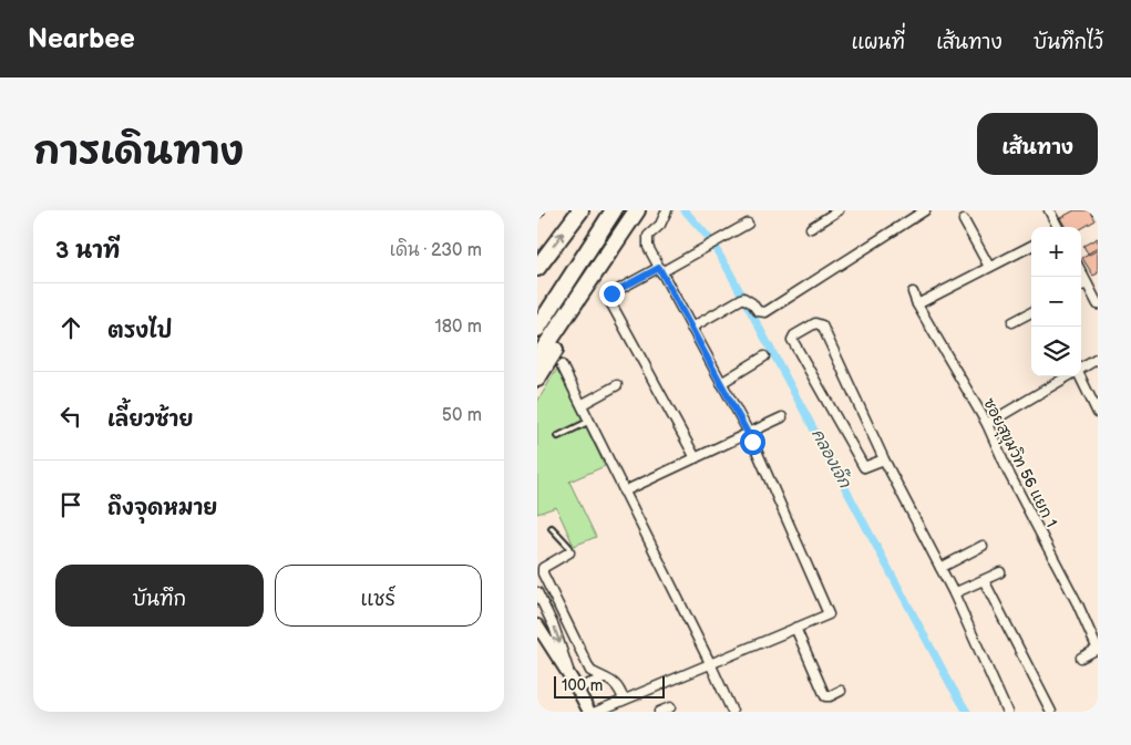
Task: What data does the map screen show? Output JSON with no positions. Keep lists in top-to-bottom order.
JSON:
{
  "streets": {
    "street": ["ซอยสุขุมวิท 56 แยก 1"]
  },
  "water": ["คลองเจ๊ก"],
  "scale_bar": "100 m",
  "page": {
    "header": "Nearbee",
    "nav": ["แผนที่", "เส้นทาง", "บันทึกไว้"],
    "title": "การเดินทาง",
    "buttons": [
      "เส้นทาง",
      ["บันทึก", "แชร์"]
    ],
    "heading": ["3 นาที", "เดิน · 230 m"],
    "map_buttons": ["+", "−"],
    "list": [
      ["ตรงไป", "180 m"],
      ["เลี้ยวซ้าย", "50 m"],
      "ถึงจุดหมาย"
    ],
    "scale": "100 m"
  }
}
